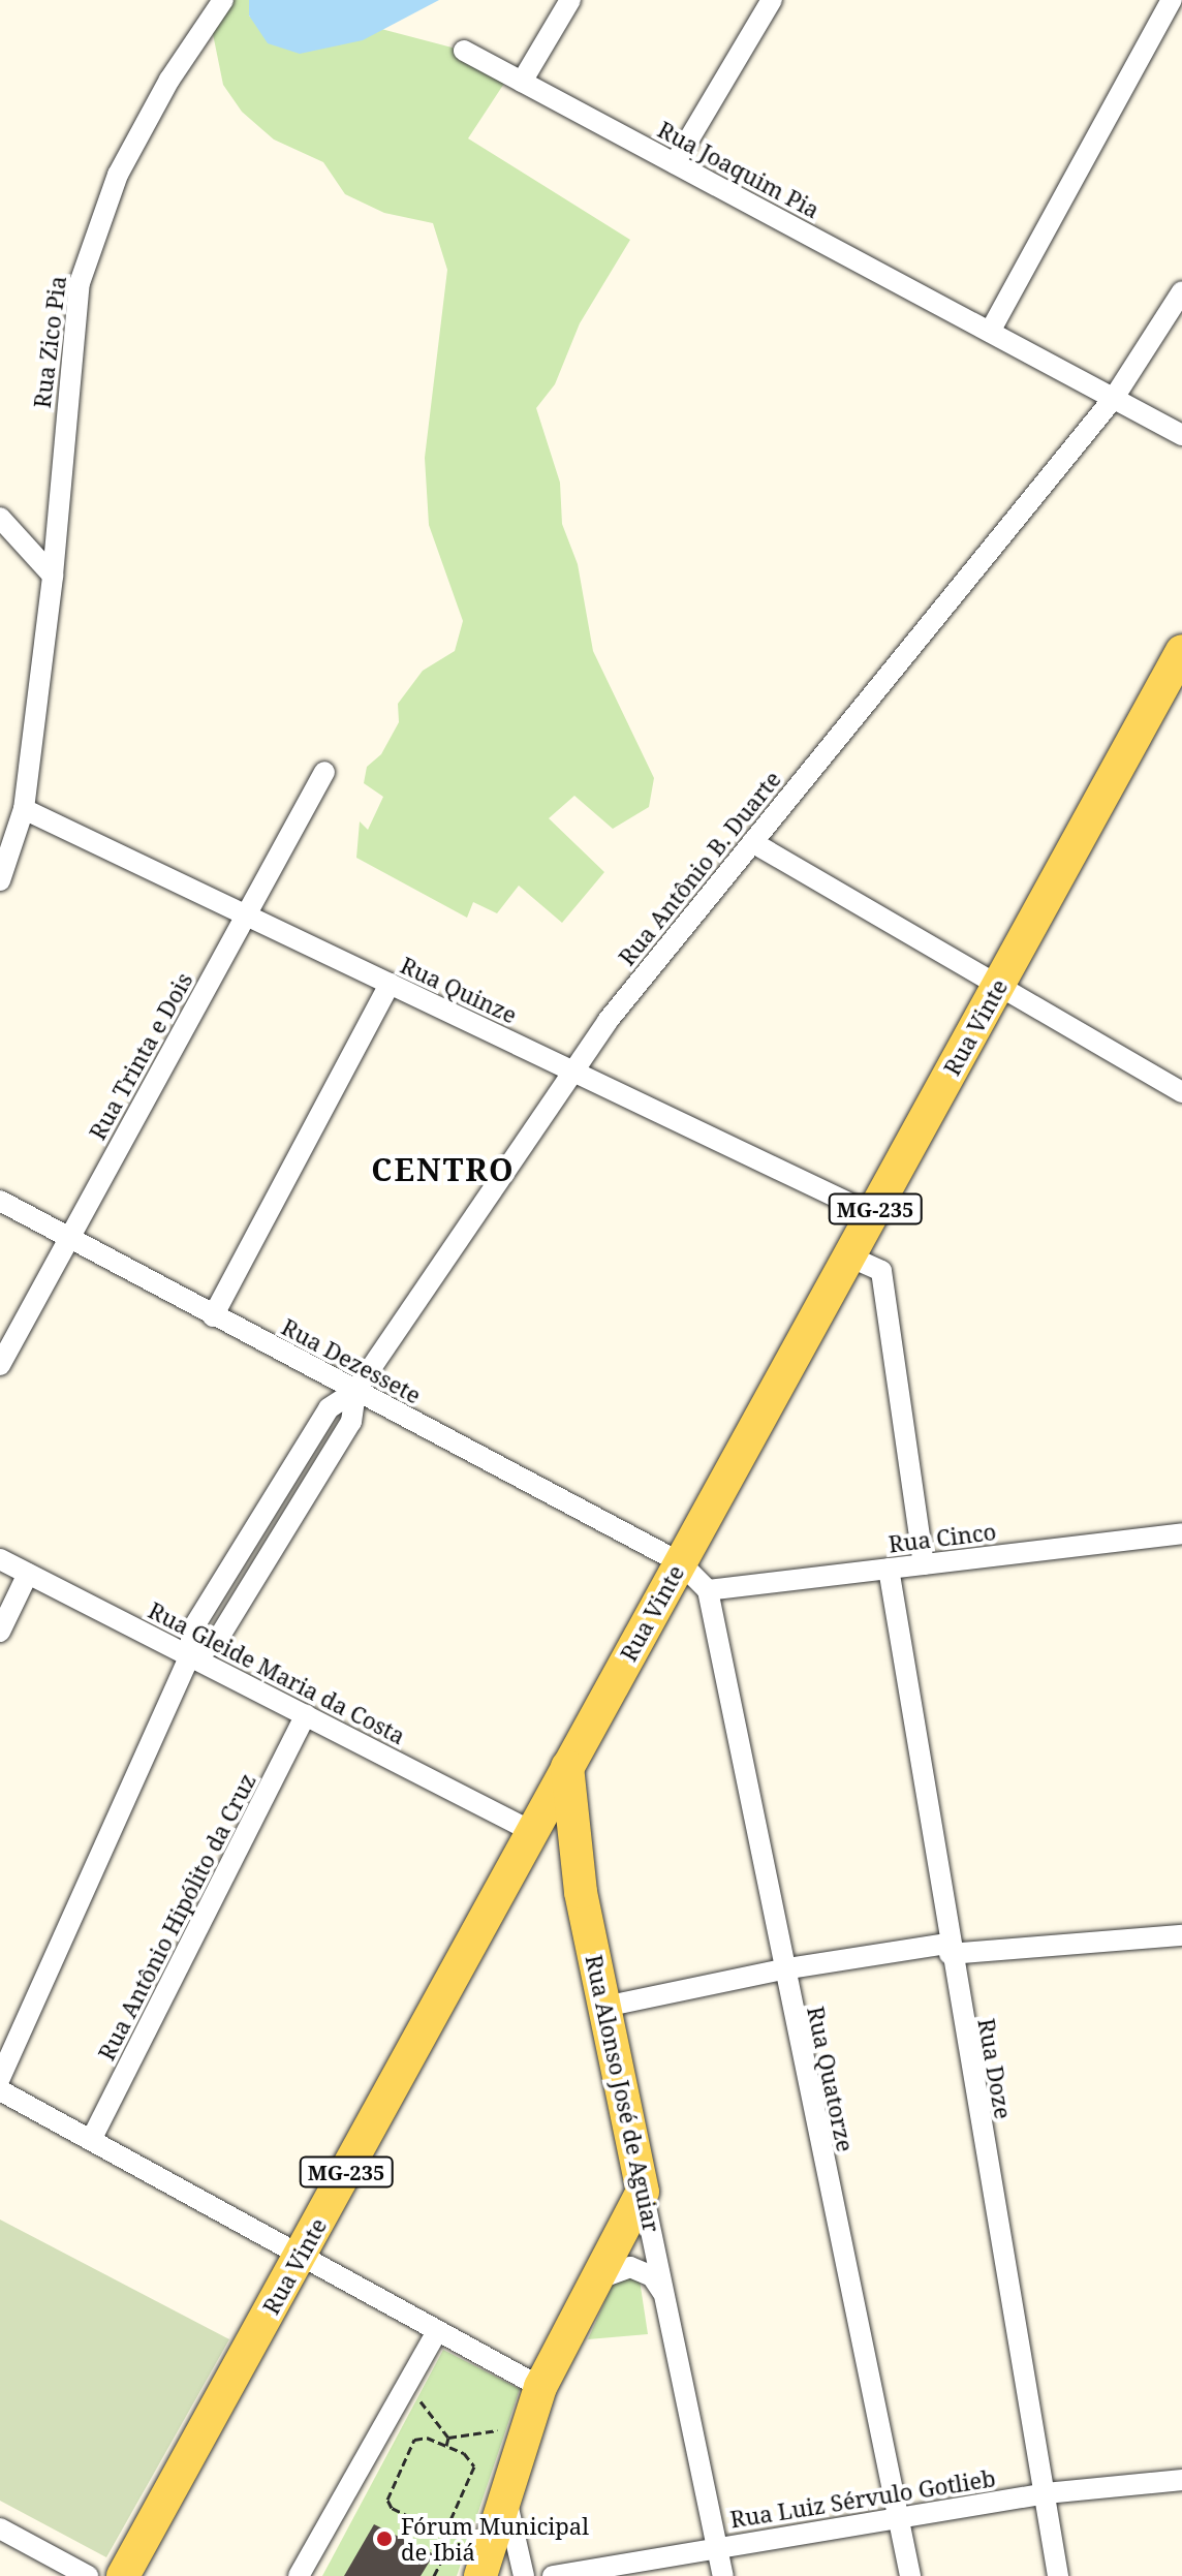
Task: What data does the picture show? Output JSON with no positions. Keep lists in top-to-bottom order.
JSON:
{
  "streets": {
    "main road": ["Rua Vinte", "MG-235", "Rua Alonso José de Aguiar"],
    "street": [
      "Rua Joaquim Pia",
      "Rua Zico Pia",
      "Rua Antônio B. Duarte",
      "Rua Quinze",
      "Rua Trinta e Dois",
      "Rua Dezessete",
      "Rua Cinco",
      "Rua Gleide Maria da Costa",
      "Rua Antônio Hipólito da Cruz",
      "Rua Doze",
      "Rua Quatorze",
      "Rua Luiz Sérvulo Gotlieb"
    ]
  },
  "crossings": [
    ["Rua Joaquim Pia", "Rua Antônio B. Duarte"],
    ["Rua Zico Pia", "Rua Quinze"],
    ["Rua Antônio B. Duarte", "Rua Quinze"],
    ["Rua Antônio B. Duarte", "Rua Dezessete"],
    ["Rua Antônio B. Duarte", "Rua Gleide Maria da Costa"],
    ["Rua Quinze", "Rua Vinte"],
    ["Rua Quinze", "Rua Trinta e Dois"],
    ["Rua Vinte", "Rua Dezessete"],
    ["Rua Vinte", "Rua Gleide Maria da Costa"],
    ["Rua Trinta e Dois", "Rua Dezessete"],
    ["Rua Dezessete", "Rua Cinco"],
    ["Rua Dezessete", "Rua Quatorze"],
    ["Rua Cinco", "Rua Doze"],
    ["Rua Cinco", "Rua Quatorze"],
    ["Rua Gleide Maria da Costa", "Rua Antônio Hipólito da Cruz"],
    ["Rua Doze", "Rua Luiz Sérvulo Gotlieb"],
    ["Rua Quatorze", "Rua Luiz Sérvulo Gotlieb"],
    ["Rua Alonso José de Aguiar", "Rua Luiz Sérvulo Gotlieb"]
  ],
  "districts": ["CENTRO"],
  "places": ["Fórum Municipal de Ibiá"]
}
